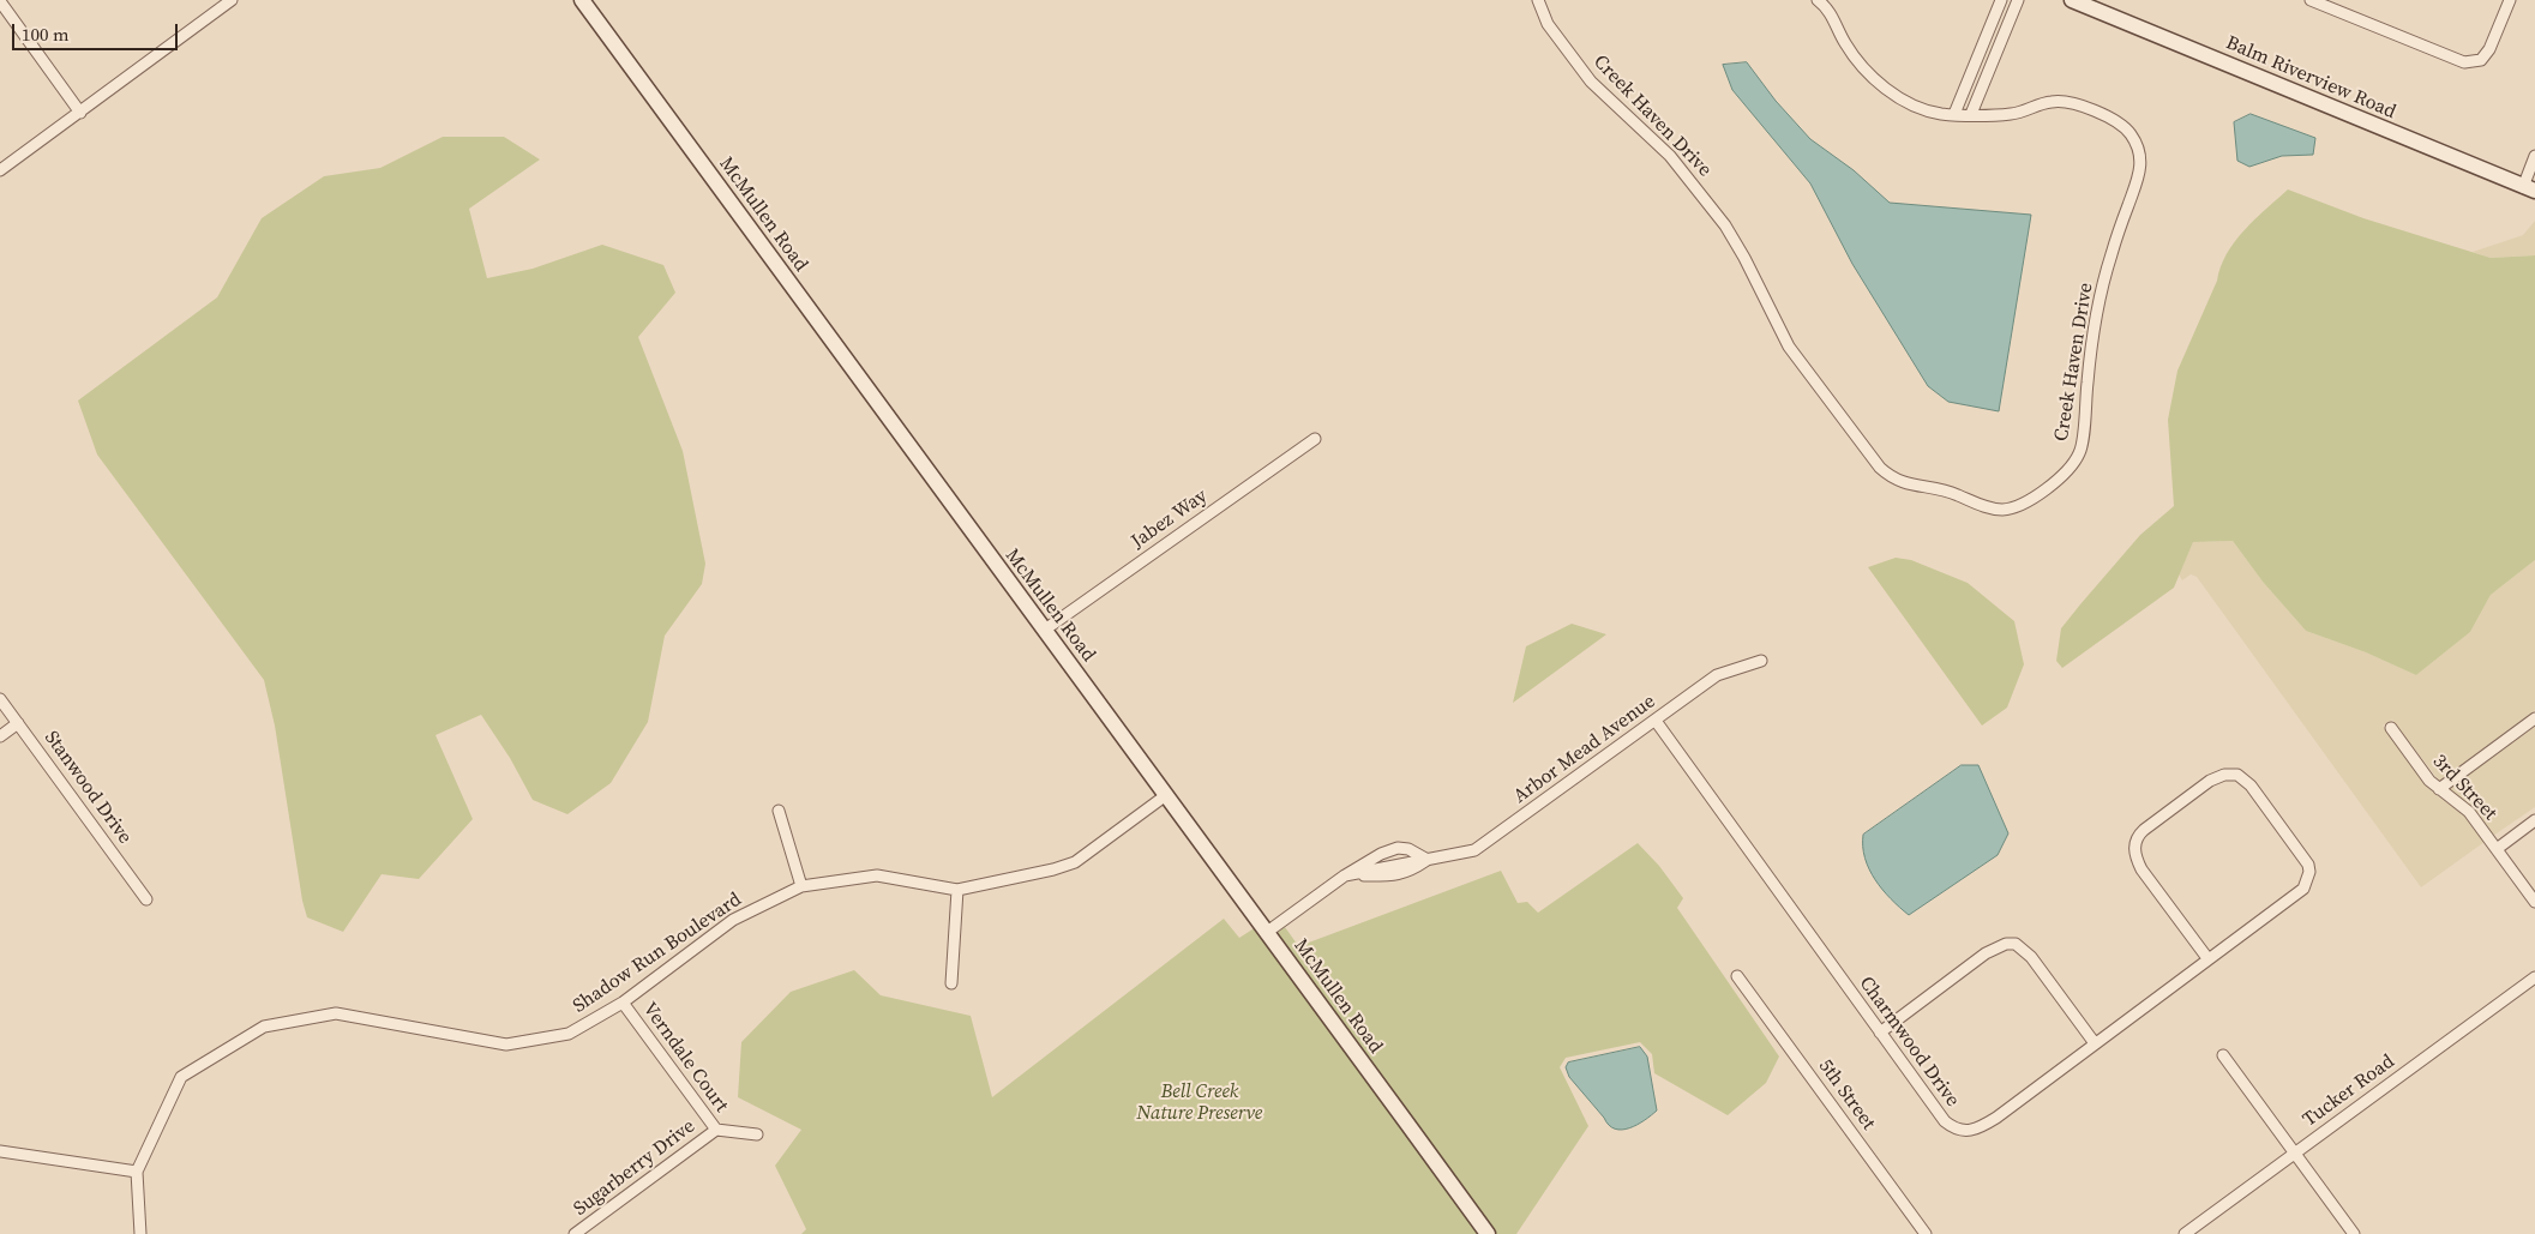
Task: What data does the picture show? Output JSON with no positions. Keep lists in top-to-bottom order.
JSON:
{
  "streets": {
    "street": [
      "Balm Riverview Road",
      "Creek Haven Drive",
      "McMullen Road",
      "Jabez Way",
      "Arbor Mead Avenue",
      "Stanwood Drive",
      "3rd Street",
      "Shadow Run Boulevard",
      "Charmwood Drive",
      "Verndale Court",
      "Tucker Road",
      "5th Street",
      "Sugarberry Drive"
    ]
  },
  "crossings": [
    ["McMullen Road", "Jabez Way"],
    ["McMullen Road", "Shadow Run Boulevard"],
    ["Arbor Mead Avenue", "Charmwood Drive"],
    ["Shadow Run Boulevard", "Verndale Court"],
    ["Verndale Court", "Sugarberry Drive"]
  ],
  "parks": ["Bell Creek Nature Preserve"],
  "scale_bar": "100 m"
}
